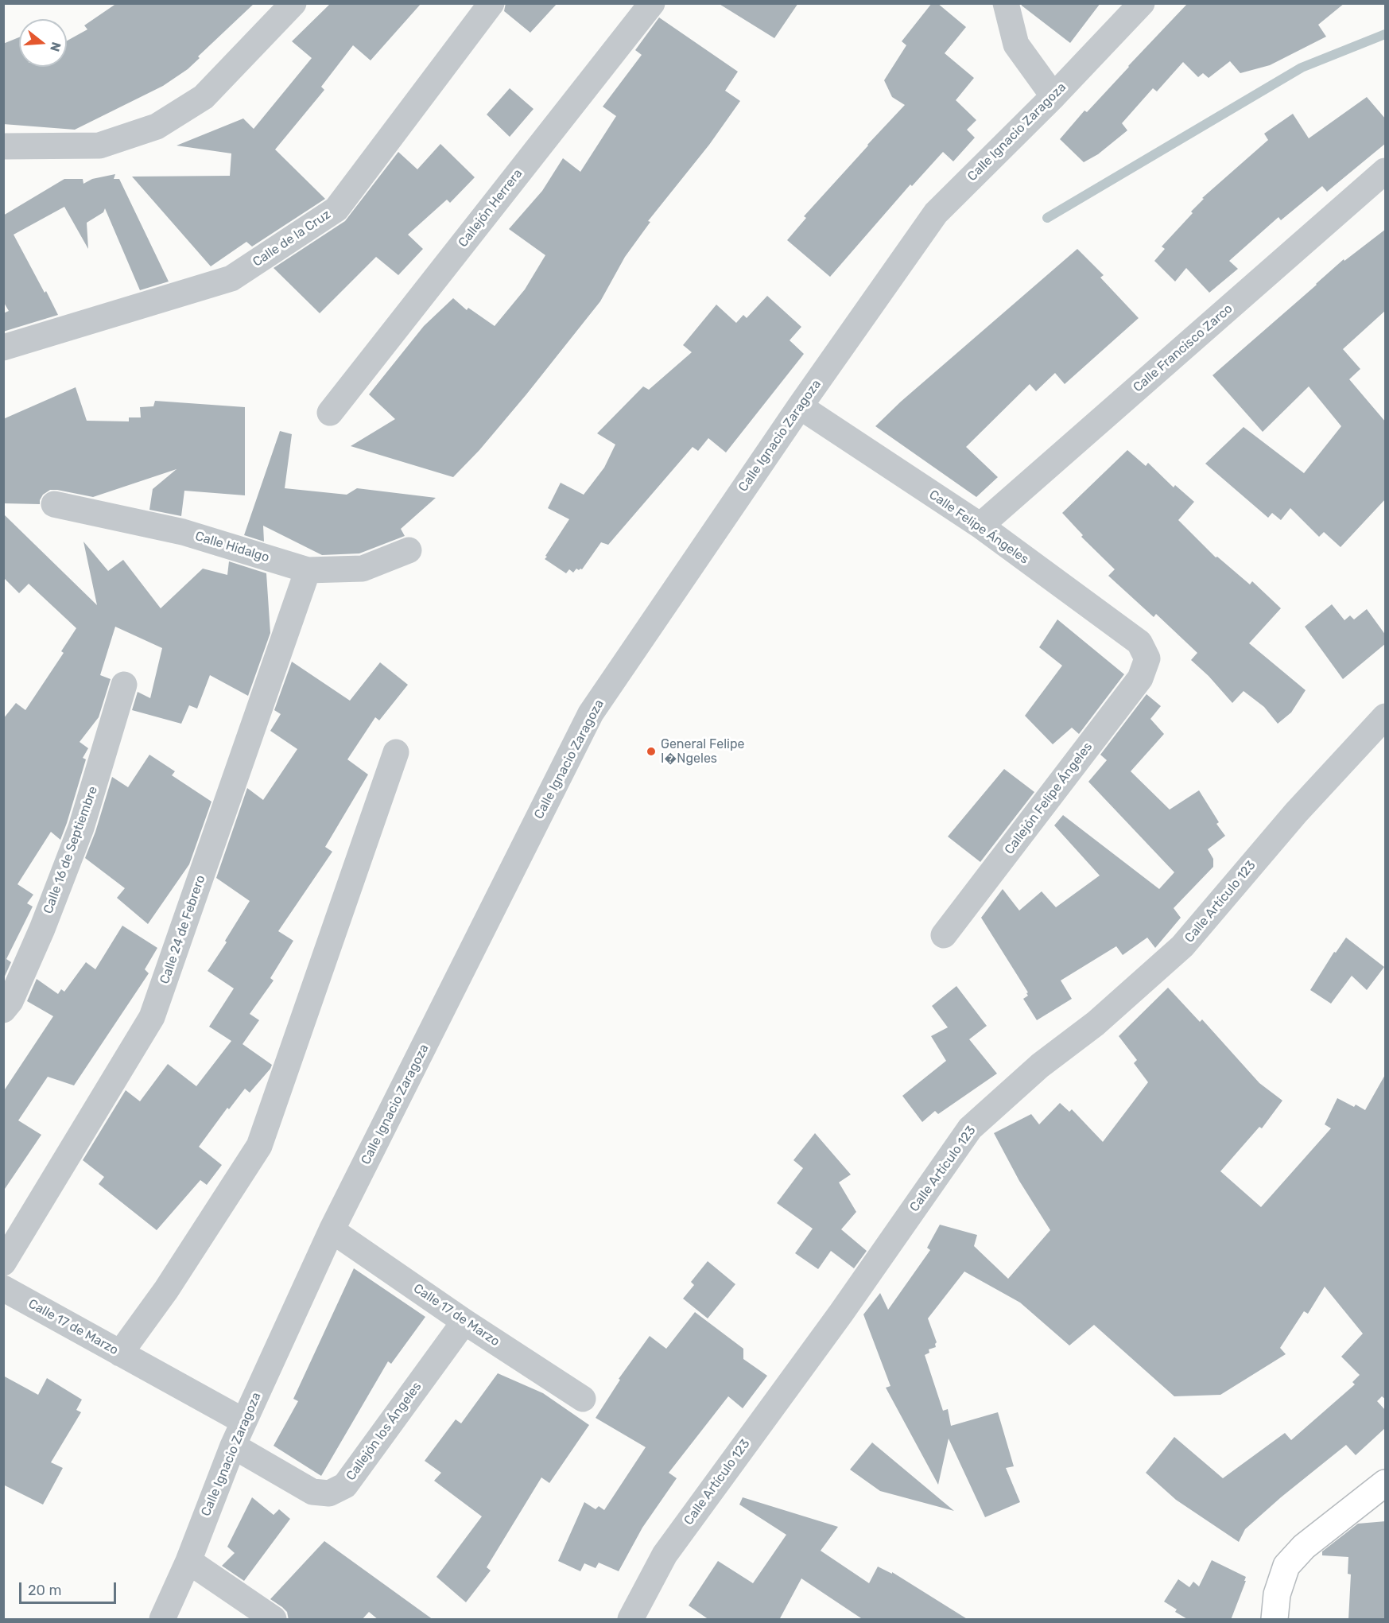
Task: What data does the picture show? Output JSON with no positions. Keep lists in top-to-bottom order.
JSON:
{
  "streets": {
    "street": [
      "Calle Ignacio Zaragoza",
      "Callejón Herrera",
      "Calle de la Cruz",
      "Calle Francisco Zarco",
      "Calle Felipe Ángeles",
      "Calle Hidalgo",
      "Callejón Felipe Ángeles",
      "Calle 16 de Septiembre",
      "Calle Artículo 123",
      "Calle 24 de Febrero",
      "Calle 17 de Marzo",
      "Callejón los Ángeles"
    ]
  },
  "crossings": [
    ["Calle Ignacio Zaragoza", "Calle Felipe Ángeles"],
    ["Calle Ignacio Zaragoza", "Calle 17 de Marzo"],
    ["Calle Ignacio Zaragoza", "Callejón los Ángeles"],
    ["Calle Francisco Zarco", "Calle Felipe Ángeles"],
    ["Calle Felipe Ángeles", "Callejón Felipe Ángeles"],
    ["Calle Hidalgo", "Calle 24 de Febrero"],
    ["Calle 17 de Marzo", "Callejón los Ángeles"]
  ],
  "places": ["General Felipe I�Ngeles"],
  "scale_bar": "20 m",
  "north": "right"
}
